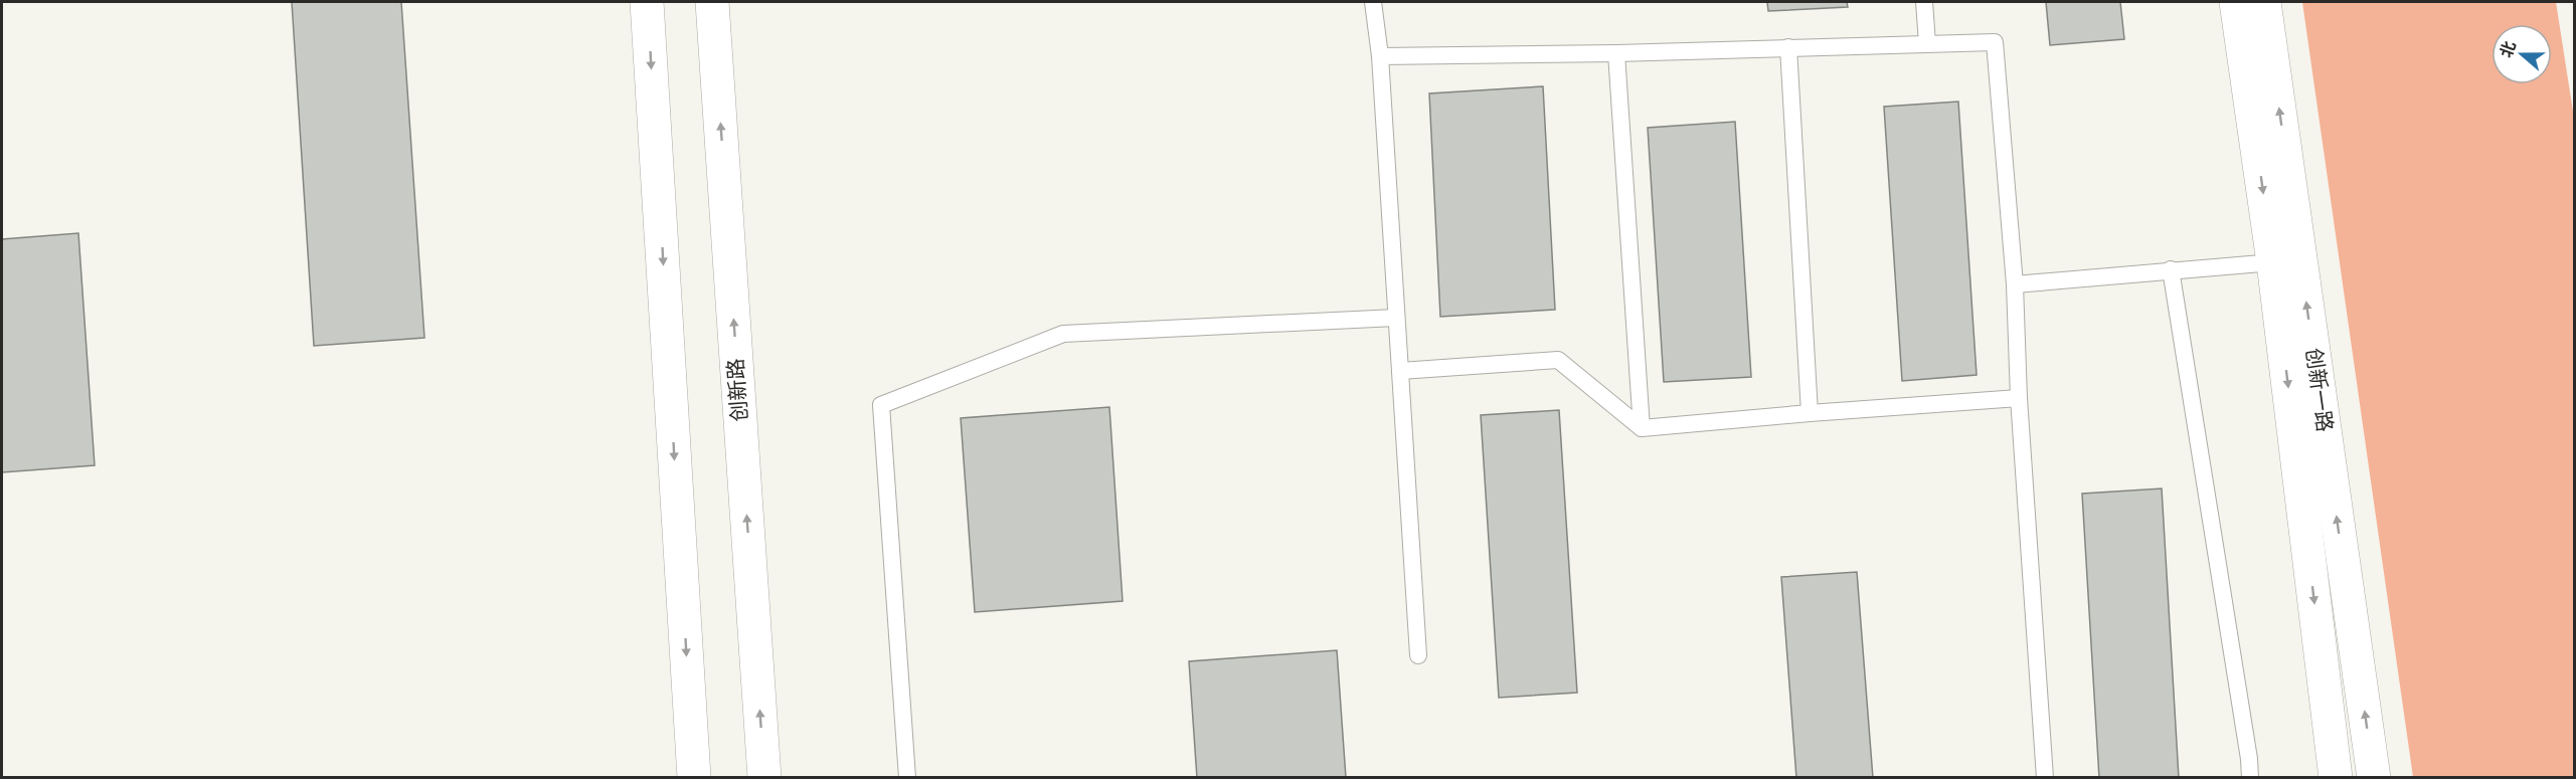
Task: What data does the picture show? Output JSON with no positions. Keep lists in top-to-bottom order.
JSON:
{
  "streets": {
    "main road": ["创新路", "创新一路"]
  },
  "north": "left"
}
